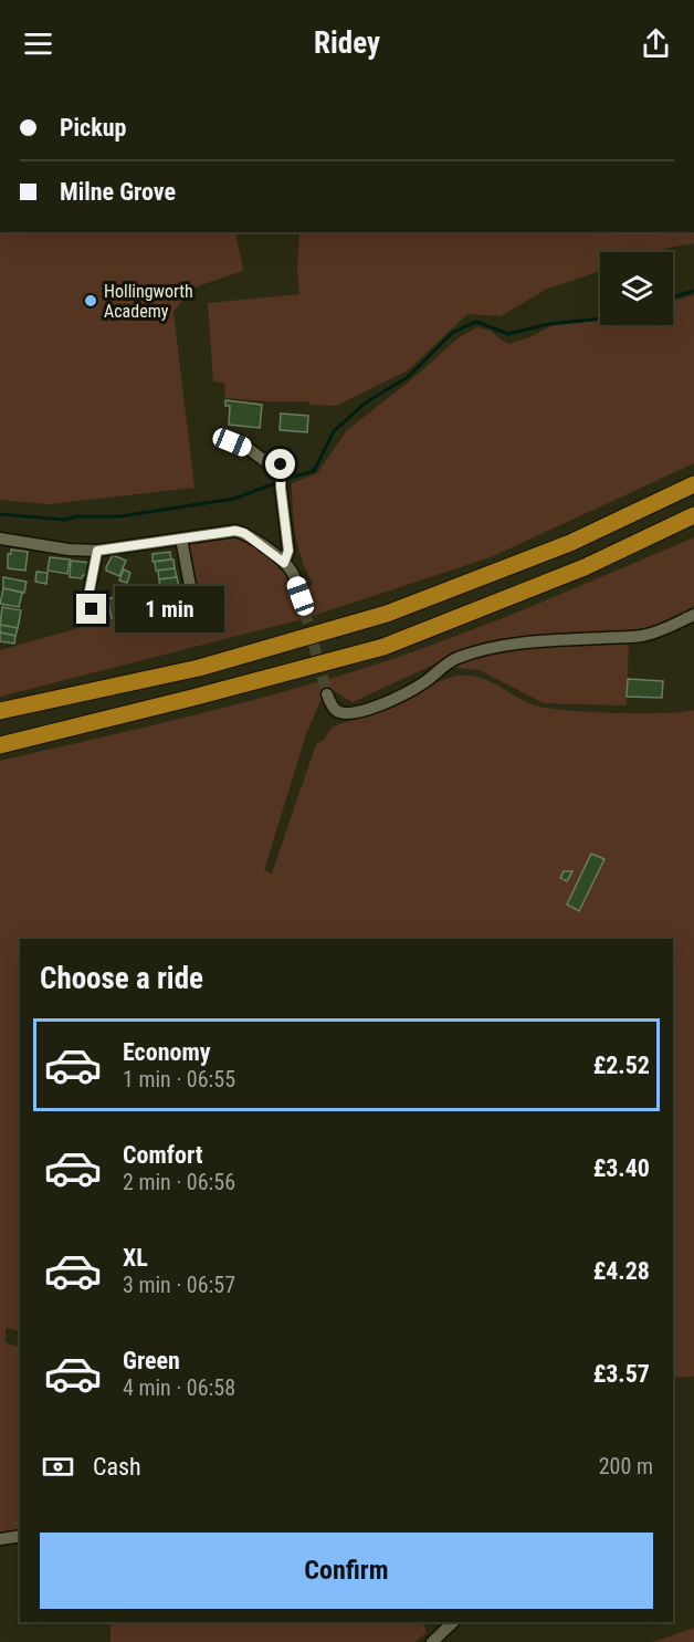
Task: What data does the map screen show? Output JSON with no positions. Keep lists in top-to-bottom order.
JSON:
{
  "places": ["Hollingworth Academy"],
  "page": {
    "header": "Ridey",
    "banner": ["Pickup", "Milne Grove"],
    "bubble": "1 min",
    "heading": "Choose a ride",
    "list": [
      {
        "name": "Economy",
        "note": "1 min · 06:55",
        "value": "£2.52"
      },
      {
        "name": "Comfort",
        "note": "2 min · 06:56",
        "value": "£3.40"
      },
      {
        "name": "XL",
        "note": "3 min · 06:57",
        "value": "£4.28"
      },
      {
        "name": "Green",
        "note": "4 min · 06:58",
        "value": "£3.57"
      }
    ],
    "pay": ["Cash", "200 m"],
    "buttons": "Confirm"
  }
}
